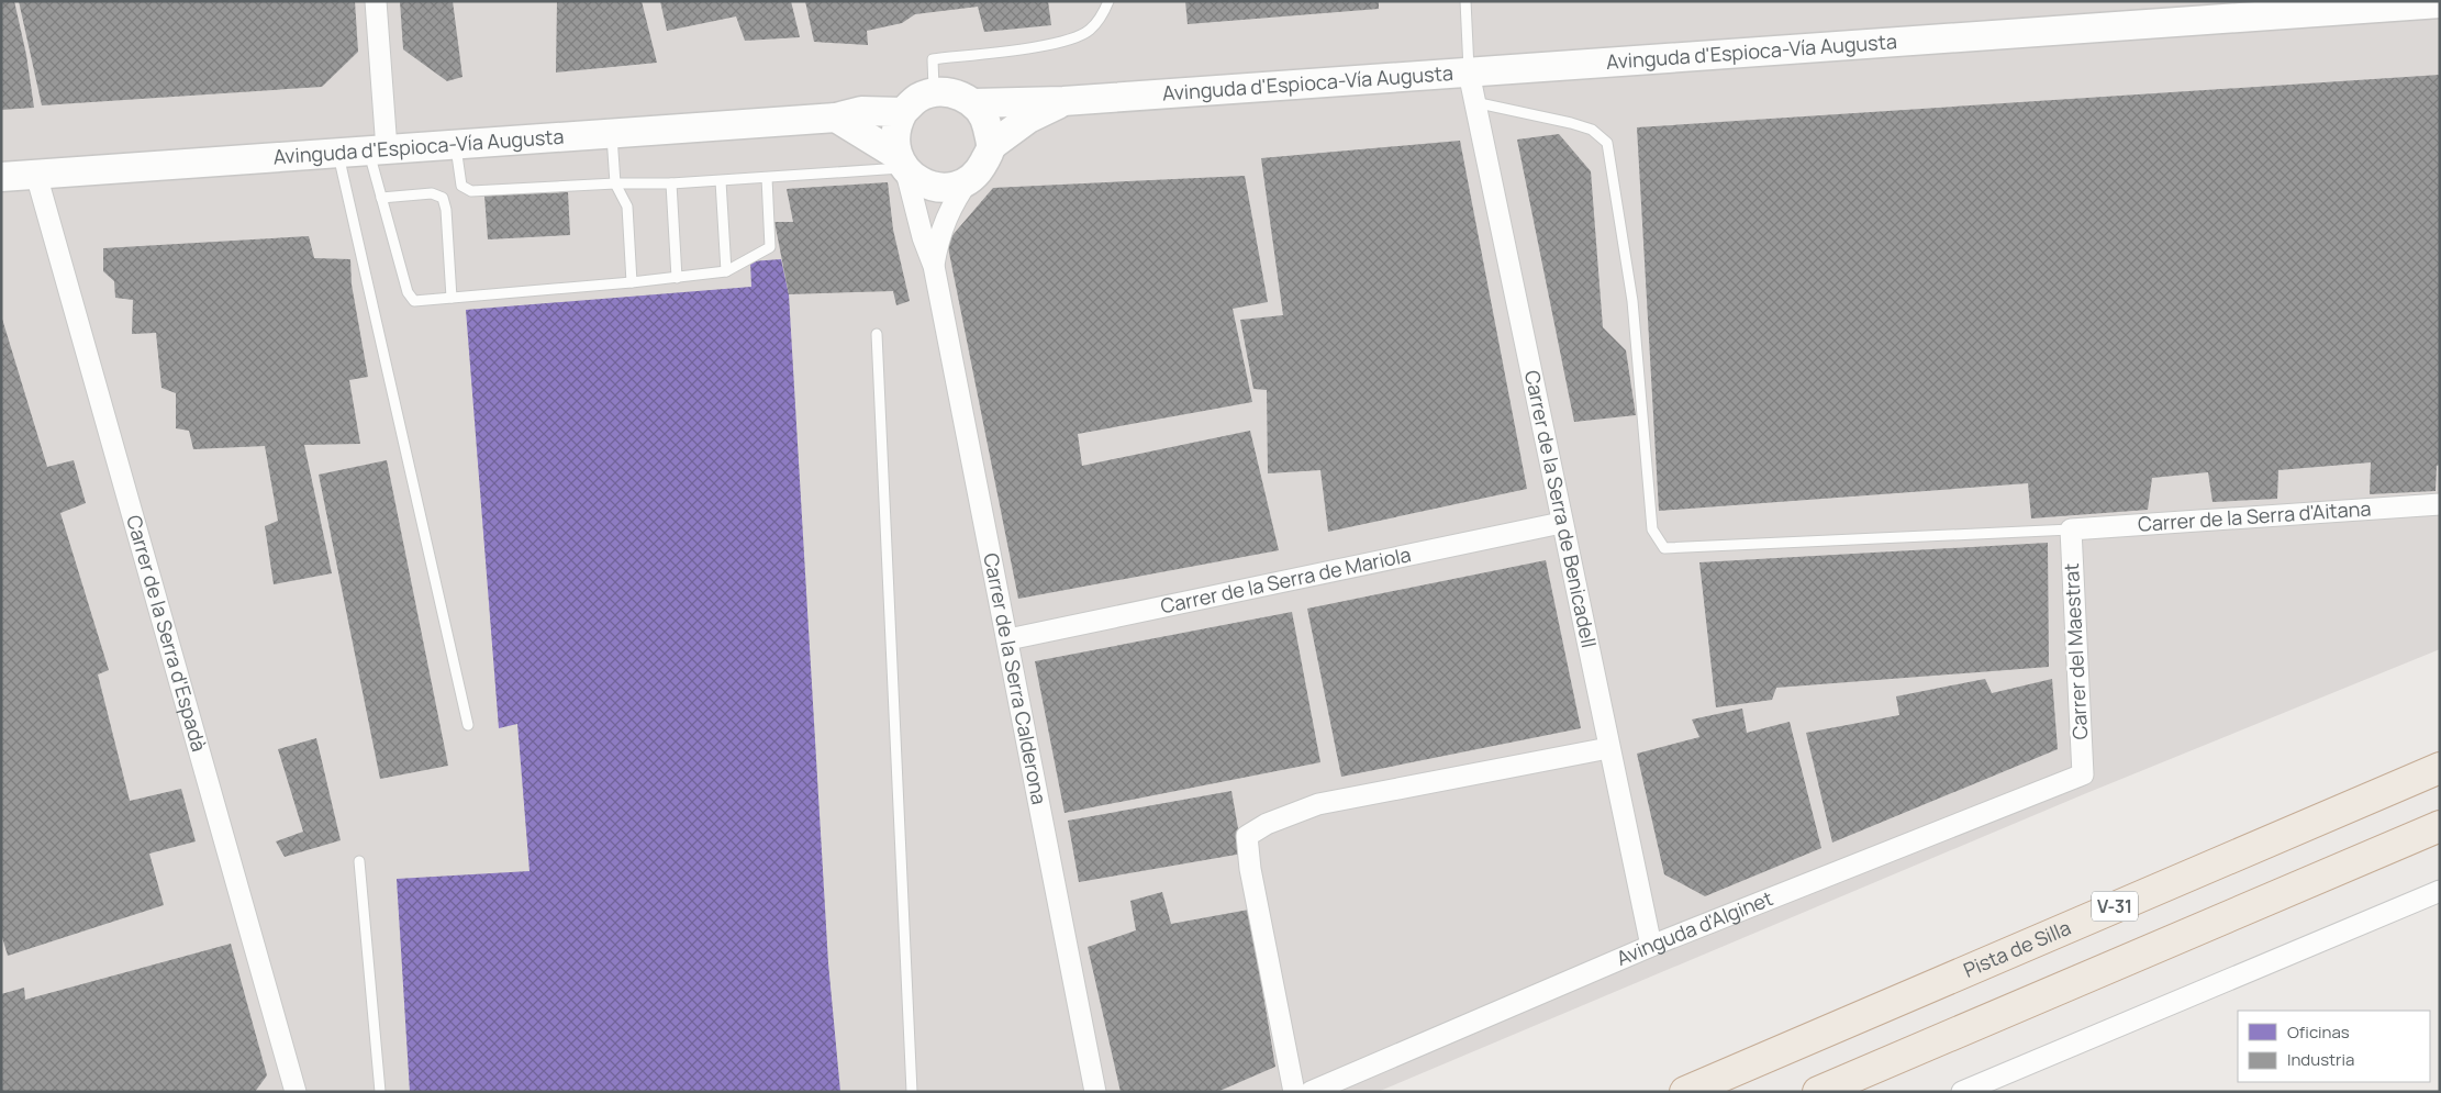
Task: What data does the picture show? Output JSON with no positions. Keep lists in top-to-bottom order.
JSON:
{
  "streets": {
    "highway": ["V-31", "Pista de Silla"],
    "street": [
      "Avinguda d'Espioca-Vía Augusta",
      "Carrer de la Serra de Benicadell",
      "Carrer de la Serra d'Aitana",
      "Carrer de la Serra de Mariola",
      "Carrer de la Serra d'Espadà",
      "Carrer del Maestrat",
      "Carrer de la Serra Calderona",
      "Avinguda d'Alginet"
    ]
  },
  "crossings": [
    ["Avinguda d'Espioca-Vía Augusta", "Carrer de la Serra de Benicadell"],
    ["Avinguda d'Espioca-Vía Augusta", "Carrer de la Serra d'Espadà"],
    ["Avinguda d'Espioca-Vía Augusta", "Carrer de la Serra Calderona"],
    ["Carrer de la Serra de Benicadell", "Carrer de la Serra de Mariola"],
    ["Carrer de la Serra de Benicadell", "Avinguda d'Alginet"],
    ["Carrer de la Serra d'Aitana", "Carrer del Maestrat"],
    ["Carrer de la Serra de Mariola", "Carrer de la Serra Calderona"],
    ["Carrer del Maestrat", "Avinguda d'Alginet"]
  ],
  "legend": ["Oficinas", "Industria"]
}
